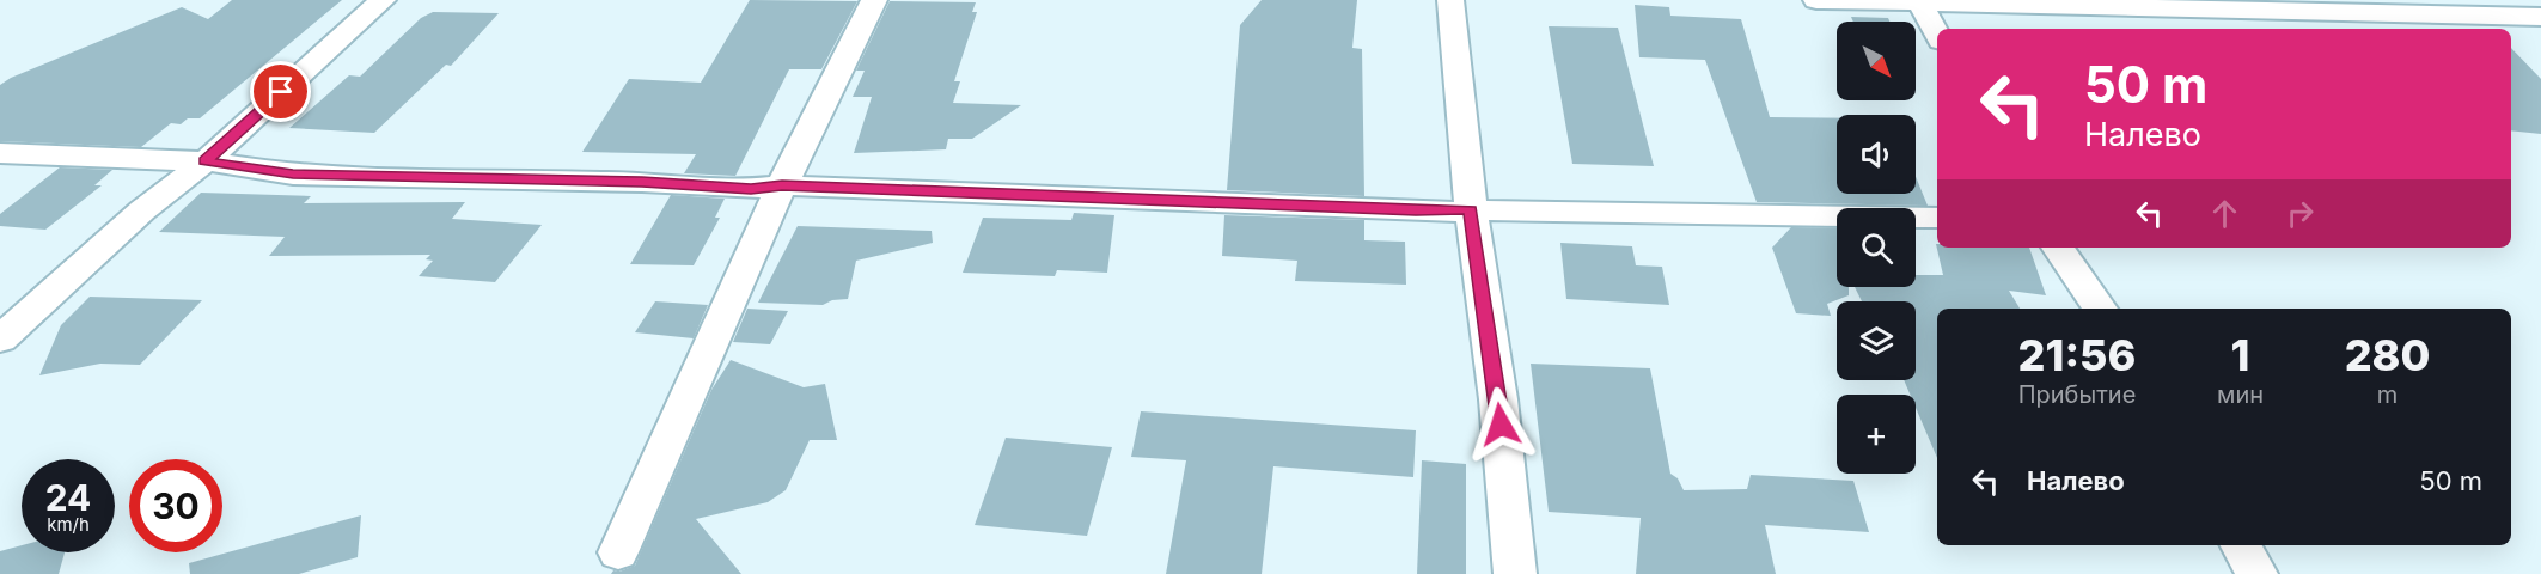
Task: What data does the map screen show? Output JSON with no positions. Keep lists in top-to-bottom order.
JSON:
{
  "north": "bottom right",
  "page": {
    "map_buttons": "+",
    "turn": ["50 m", "Налево"],
    "eta": [
      "21:56",
      "Прибытие",
      "1",
      "мин",
      "280",
      "m"
    ],
    "list": [
      {
        "name": "Налево",
        "value": "50 m"
      }
    ],
    "speed": "24 km/h",
    "limit": "30"
  }
}
